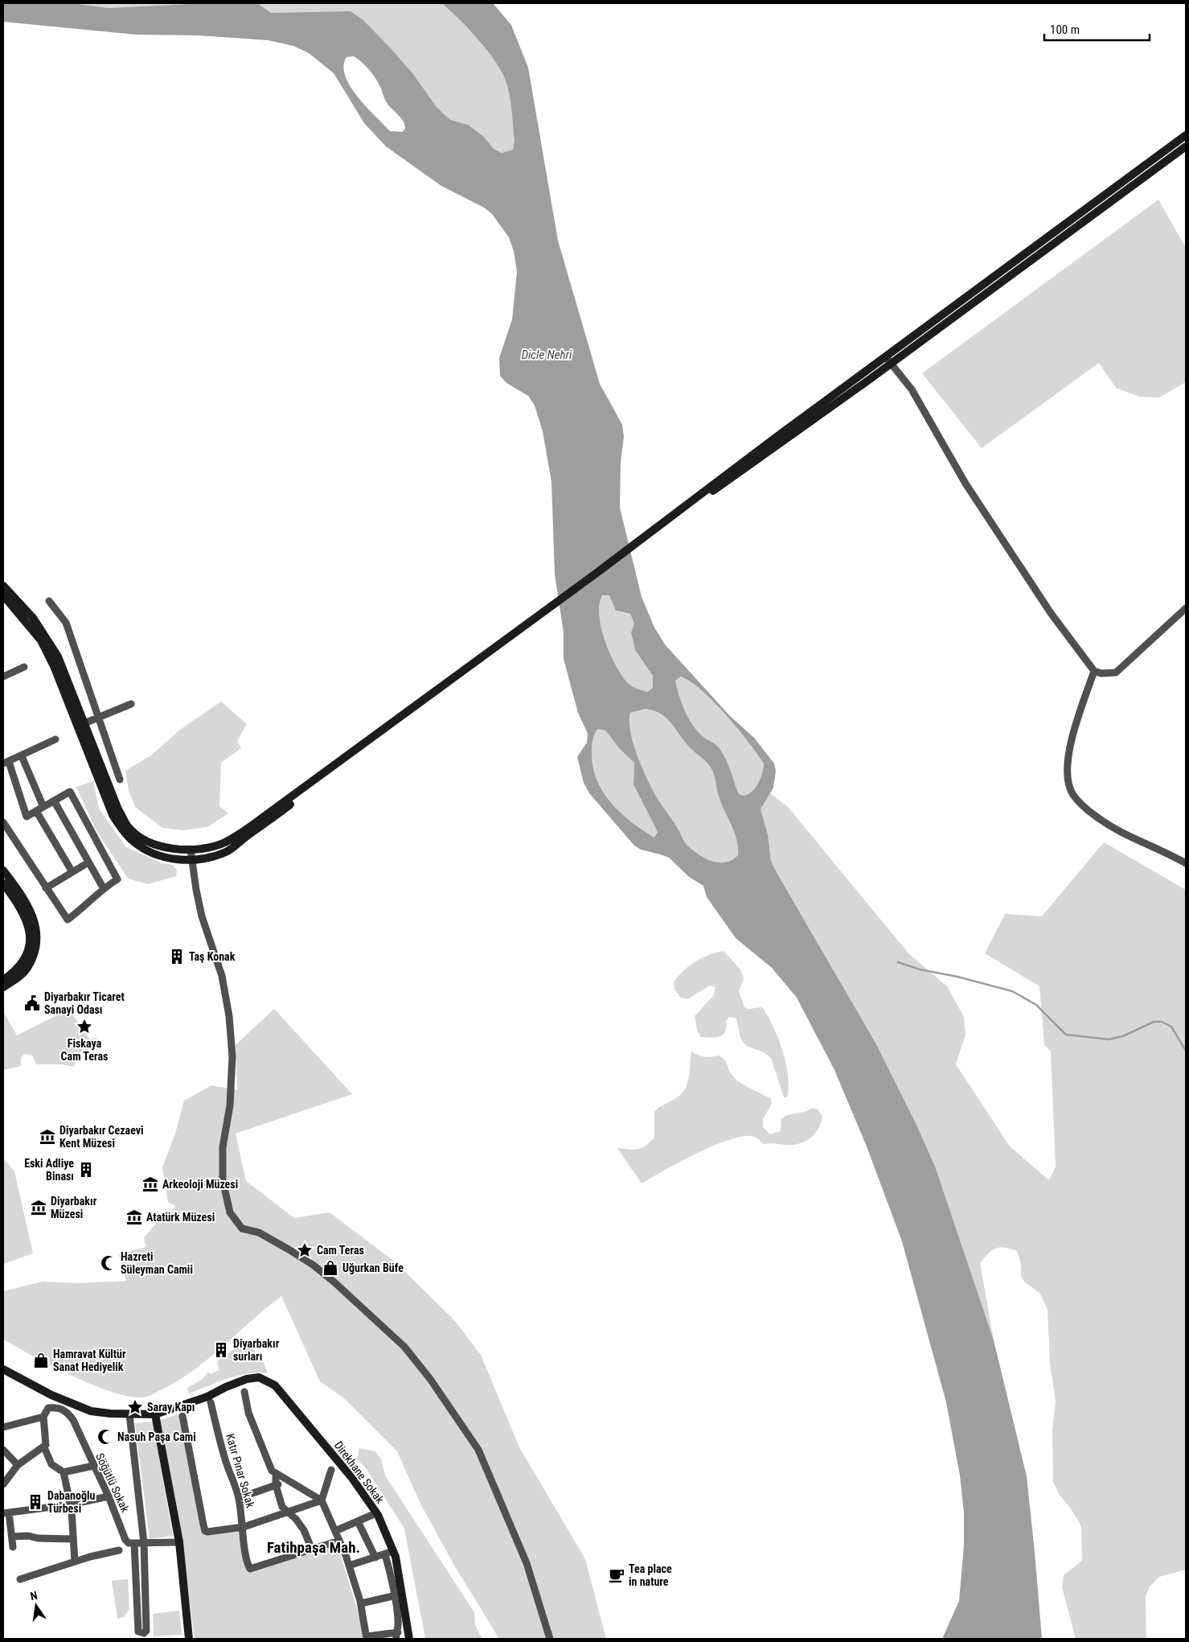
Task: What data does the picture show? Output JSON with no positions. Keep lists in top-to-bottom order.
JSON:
{
  "streets": {
    "main road": ["Direkhane Sokak"],
    "street": ["Katır Pınar Sokak", "Söğütlü Sokak"]
  },
  "districts": ["Fatihpaşa Mah."],
  "water": ["Dicle Nehri"],
  "places": {
    "building": [
      "Taş Konak",
      "Eski Adliye Binası",
      "Diyarbakır surları",
      "Dabanoğlu Türbesi"
    ],
    "public building": ["Diyarbakır Ticaret Sanayi Odası"],
    "place": ["Fiskaya Cam Teras", "Cam Teras", "Saray Kapı"],
    "museum": [
      "Diyarbakır Cezaevi Kent Müzesi",
      "Arkeoloji Müzesi",
      "Diyarbakır Müzesi",
      "Atatürk Müzesi"
    ],
    "mosque": ["Hazreti Süleyman Camii", "Nasuh Paşa Cami"],
    "shop": ["Uğurkan Büfe", "Hamravat Kültür Sanat Hediyelik"],
    "cafe": ["Tea place in nature"]
  },
  "scale_bar": "100 m",
  "north": "top"
}
